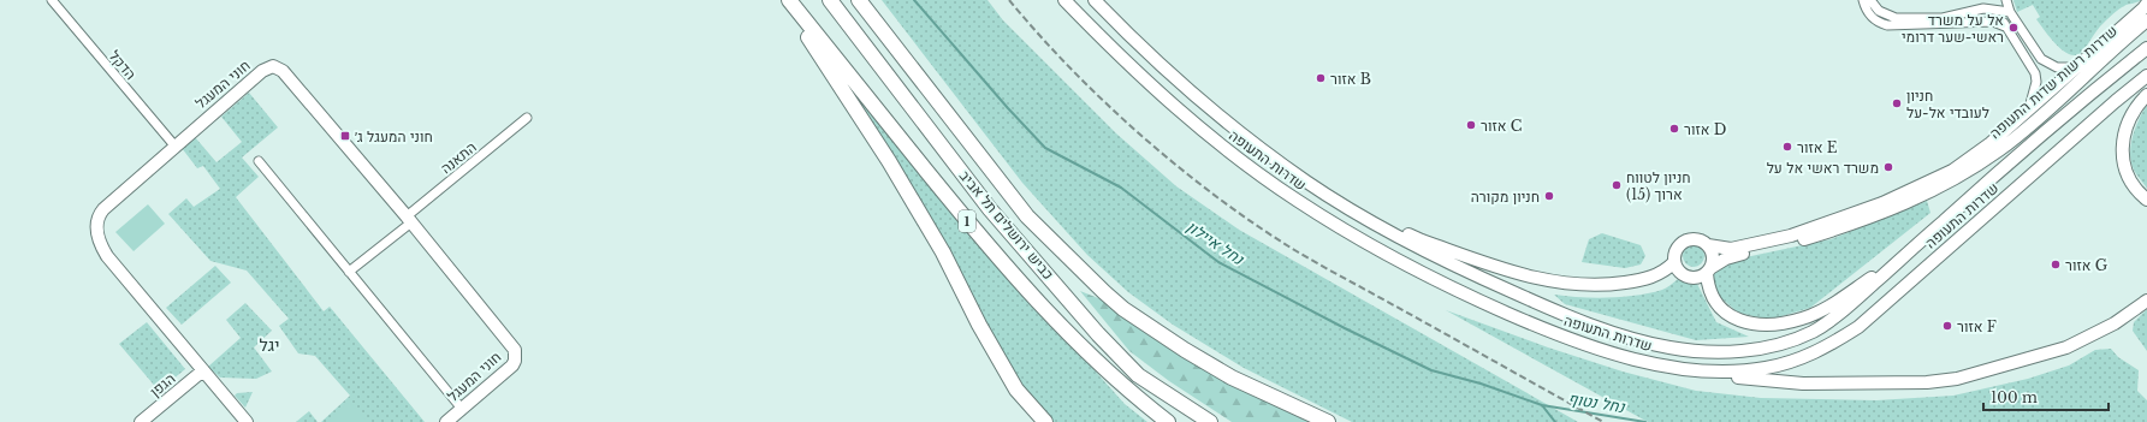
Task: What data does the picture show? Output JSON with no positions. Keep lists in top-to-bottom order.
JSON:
{
  "streets": {
    "highway": ["1", "כביש ירושלים תל אביב"],
    "main road": [
      "שדרות רשות שדות התעופה",
      "חוני המעגל",
      "שדרות התעופה",
      "הגפן"
    ],
    "street": ["הדקל", "התאנה"]
  },
  "crossings": [
    ["הדקל", "חוני המעגל"],
    ["חוני המעגל", "התאנה"],
    ["חוני המעגל", "הגפן"]
  ],
  "districts": ["יגל"],
  "water": ["נחל איילון", "נחל נטוף"],
  "places": {
    "other": [
      "אל על משרד ראשי-שער דרומי",
      "אזור B",
      "חניון לעובדי אל-על",
      "אזור C",
      "אזור D",
      "אזור E",
      "משרד ראשי אל על",
      "חניון לטווח ארוך (15)",
      "חניון מקורה",
      "אזור G",
      "אזור F"
    ],
    "transit": ["חוני המעגל ג׳"]
  },
  "scale_bar": "100 m"
}
